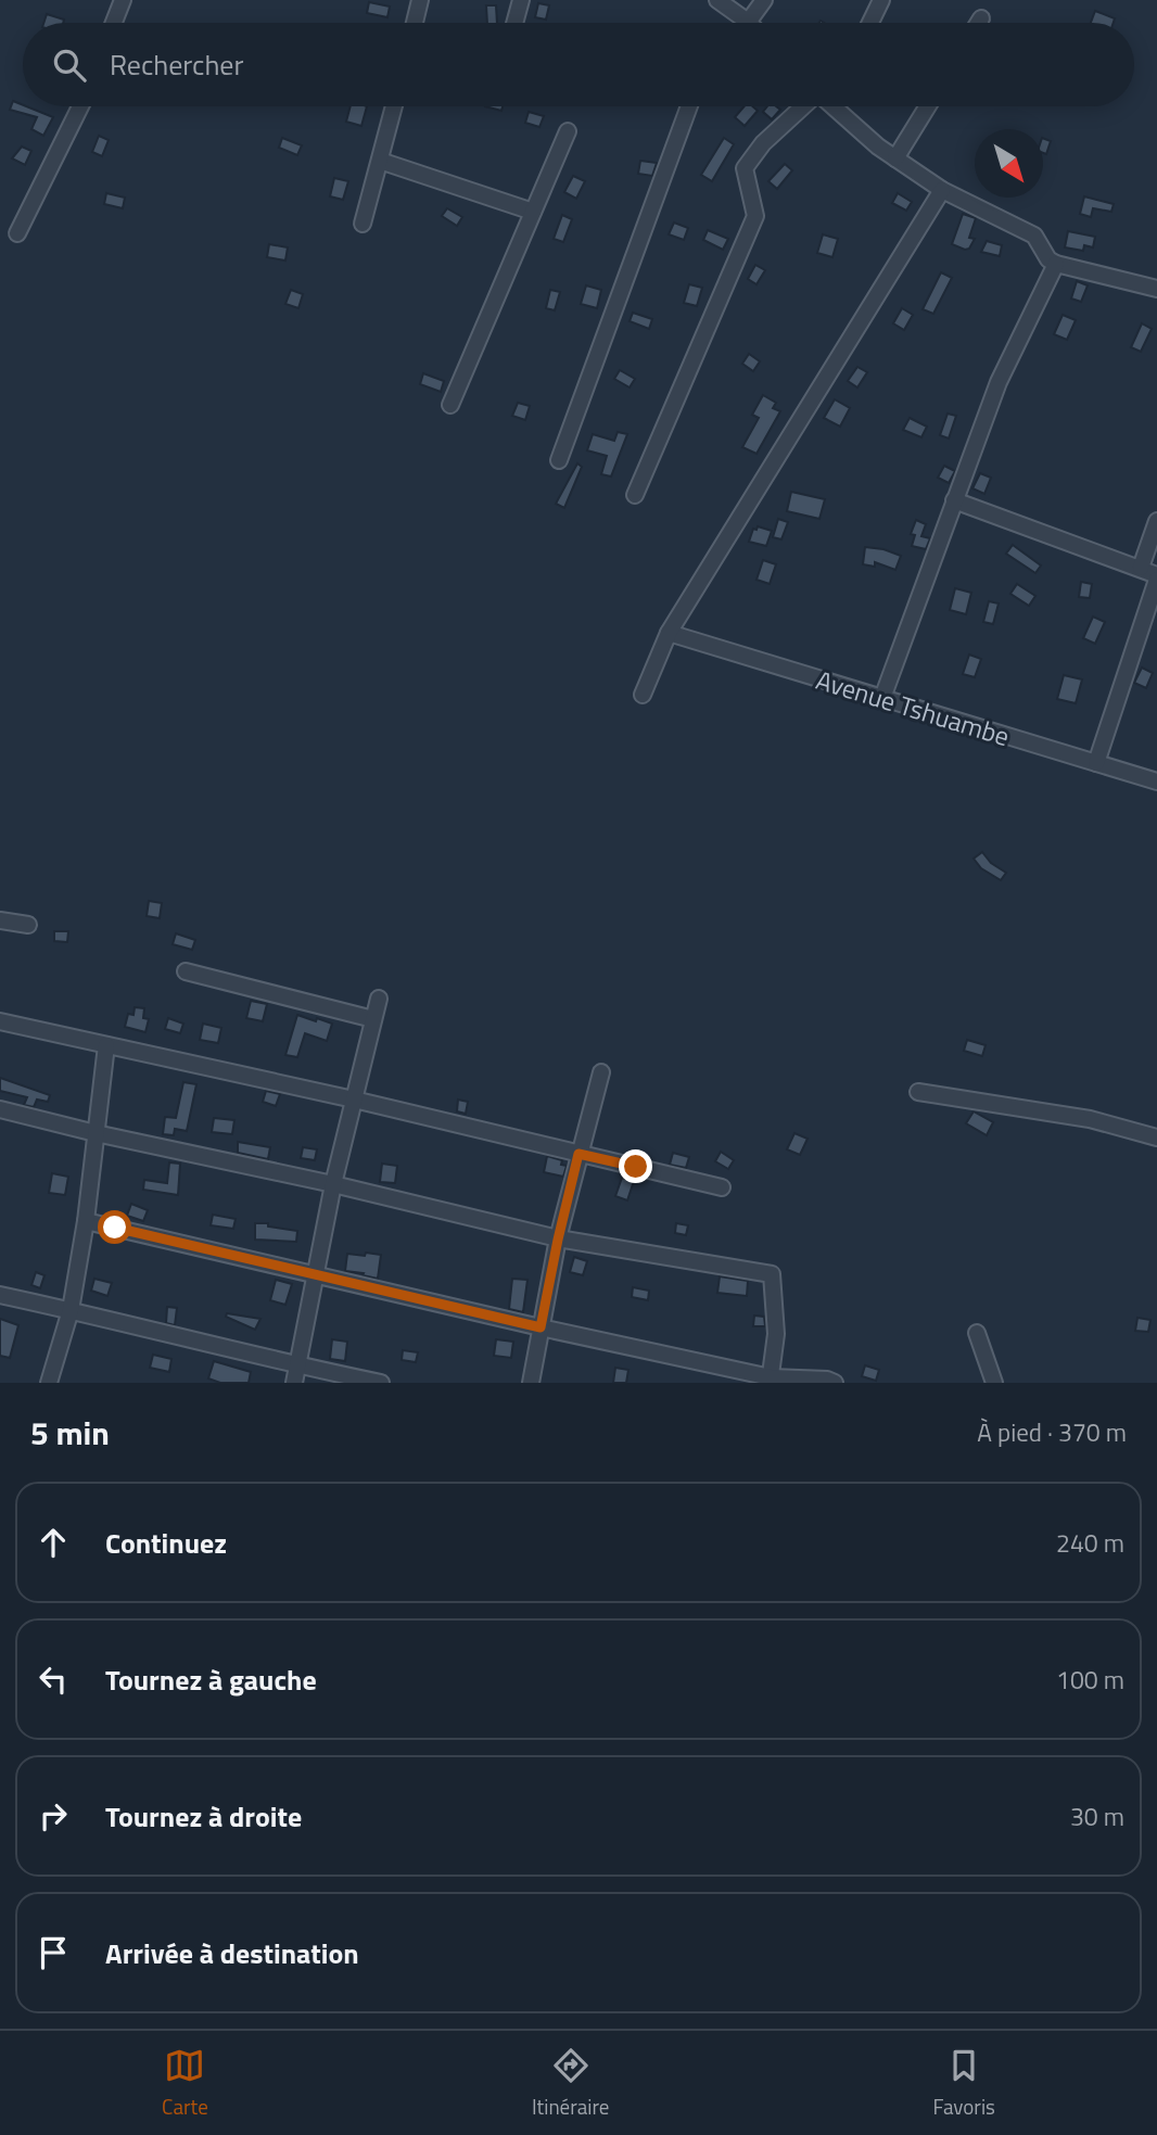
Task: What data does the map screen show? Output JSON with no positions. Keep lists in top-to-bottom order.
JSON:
{
  "streets": {
    "street": ["Avenue Tshuambe"]
  },
  "north": "bottom right",
  "page": {
    "search": "Rechercher",
    "heading": ["5 min", "À pied · 370 m"],
    "list": [
      ["Continuez", "240 m"],
      ["Tournez à gauche", "100 m"],
      ["Tournez à droite", "30 m"],
      "Arrivée à destination"
    ],
    "nav": ["Carte", "Itinéraire", "Favoris"]
  }
}
